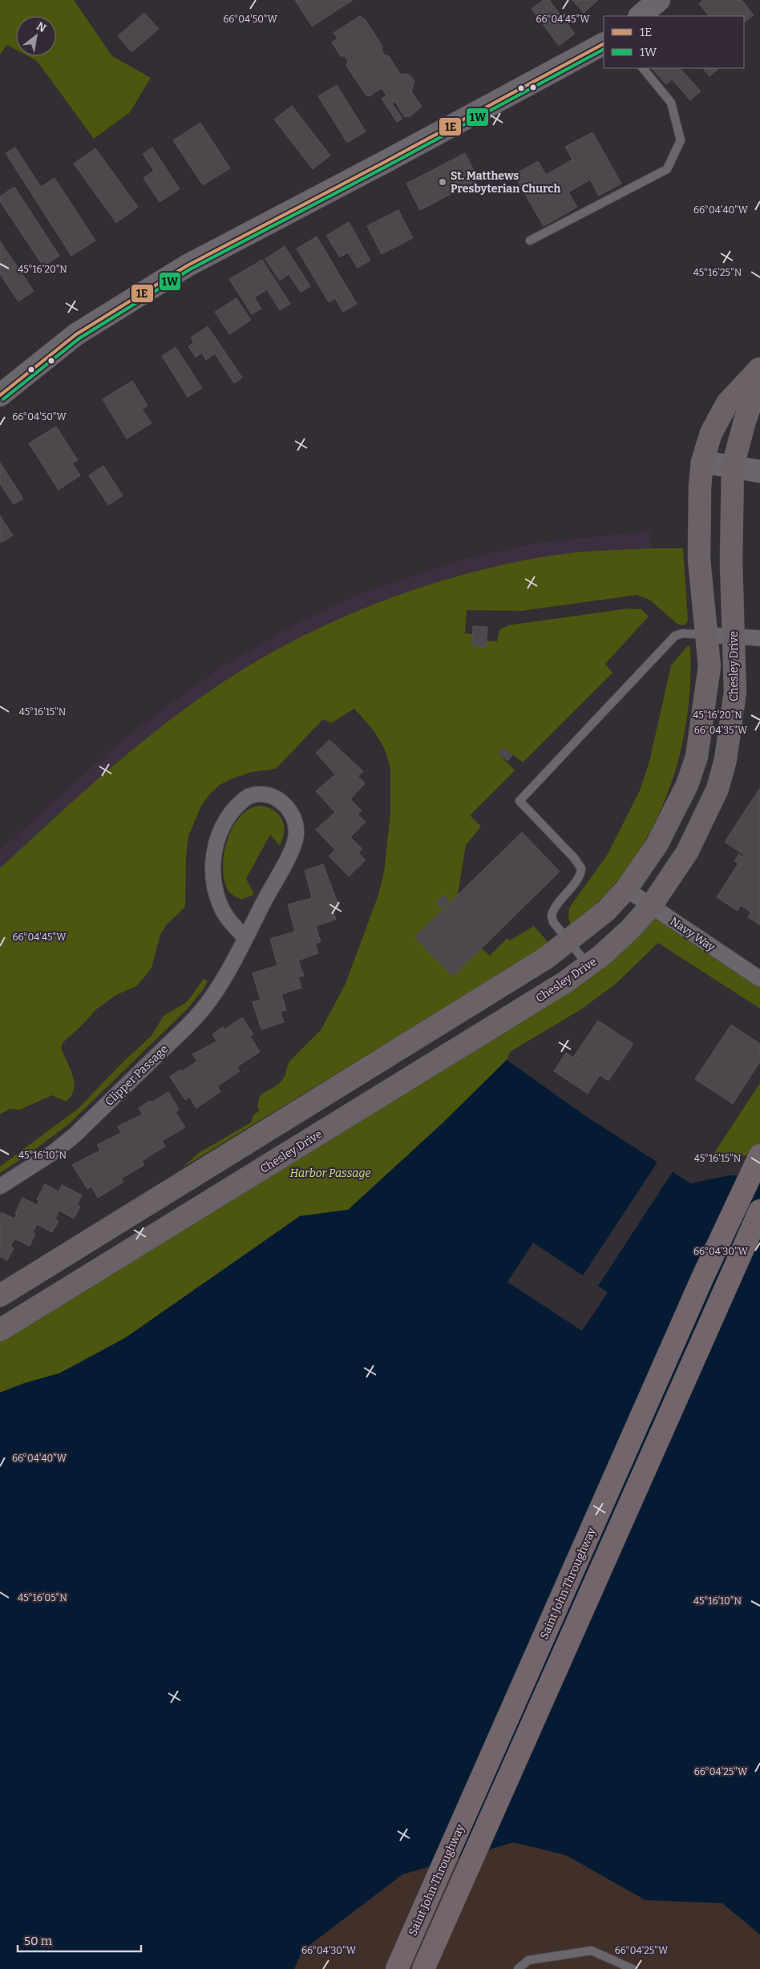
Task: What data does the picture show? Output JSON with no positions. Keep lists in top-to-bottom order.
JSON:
{
  "streets": {
    "highway": ["Saint John Throughway"],
    "main road": ["Chesley Drive"],
    "street": ["Navy Way", "Clipper Passage"]
  },
  "crossings": [
    ["Chesley Drive", "Navy Way"]
  ],
  "parks": ["Harbor Passage"],
  "places": ["St. Matthews Presbyterian Church"],
  "lines": ["transit line 1E", "transit line 1W"],
  "legend": ["1E", "1W"],
  "scale_bar": "50 m",
  "north": "top right",
  "coordinates": [
    "66°04'50\"W",
    "66°04'45\"W",
    "66°04'40\"W",
    "45°16'20\"N",
    "45°16'25\"N",
    "45°16'15\"N",
    "66°04'35\"W",
    "45°16'10\"N",
    "66°04'30\"W",
    "45°16'05\"N",
    "66°04'25\"W"
  ]
}
